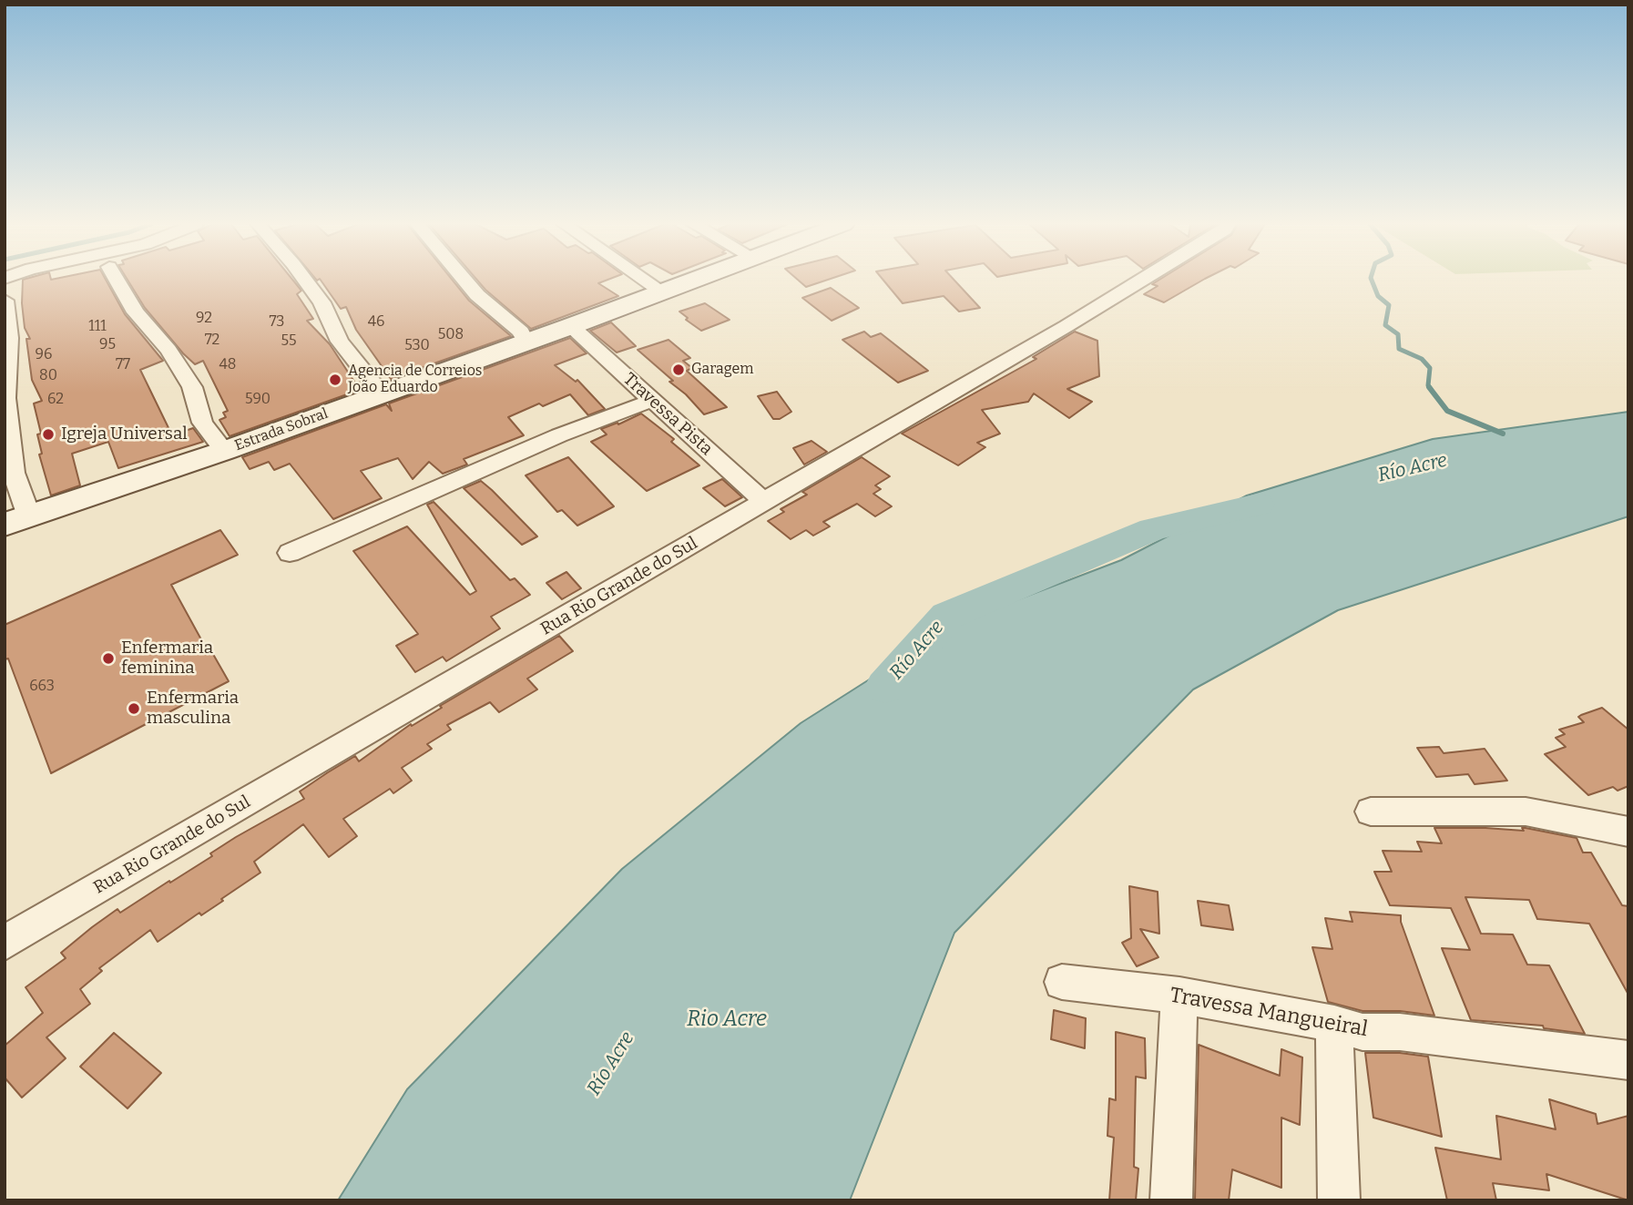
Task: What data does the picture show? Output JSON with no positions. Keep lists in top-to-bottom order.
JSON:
{
  "streets": {
    "street": [
      "Travessa Pista",
      "Estrada Sobral",
      "Rua Rio Grande do Sul",
      "Travessa Mangueiral"
    ]
  },
  "crossings": [
    ["Travessa Pista", "Estrada Sobral"],
    ["Travessa Pista", "Rua Rio Grande do Sul"]
  ],
  "water": ["Río Acre", "Rio Acre"],
  "places": [
    "Garagem",
    "Agencia de Correios João Eduardo",
    "Igreja Universal",
    "Enfermaria feminina",
    "Enfermaria masculina"
  ],
  "house_numbers": [
    "92",
    "73",
    "46",
    "111",
    "508",
    "72",
    "55",
    "95",
    "530",
    "96",
    "77",
    "48",
    "80",
    "62",
    "590",
    "663"
  ]
}
